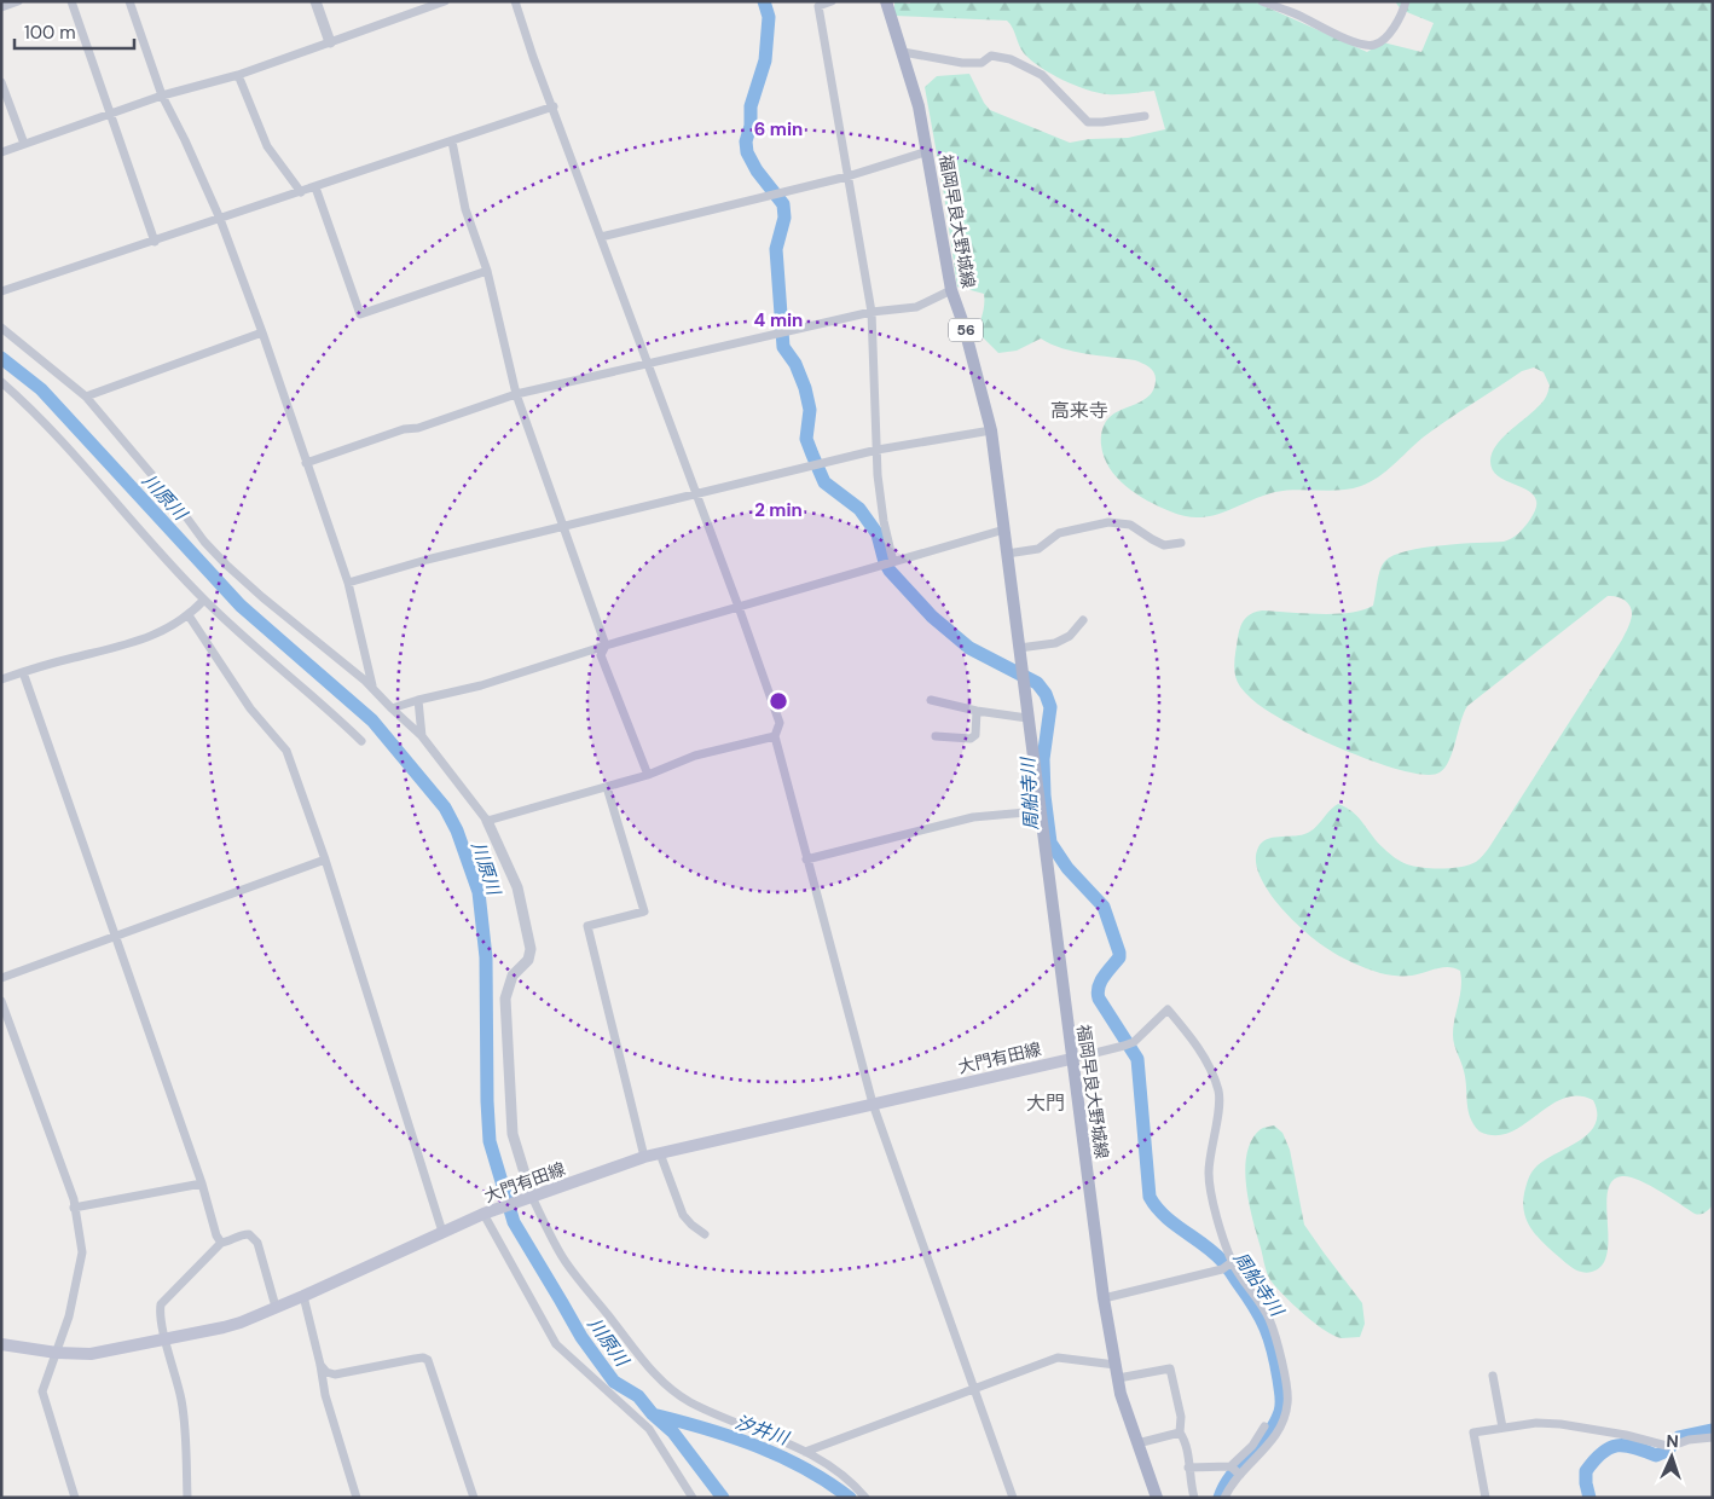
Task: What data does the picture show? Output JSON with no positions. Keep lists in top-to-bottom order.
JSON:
{
  "streets": {
    "main road": ["福岡早良大野城線", "56", "大門有田線"]
  },
  "crossings": [
    ["福岡早良大野城線", "大門有田線"]
  ],
  "districts": ["高来寺", "大門"],
  "water": ["川原川", "周船寺川", "汐井川"],
  "scale_bar": "100 m",
  "north": "top",
  "rings": ["6 min", "4 min", "2 min"]
}
